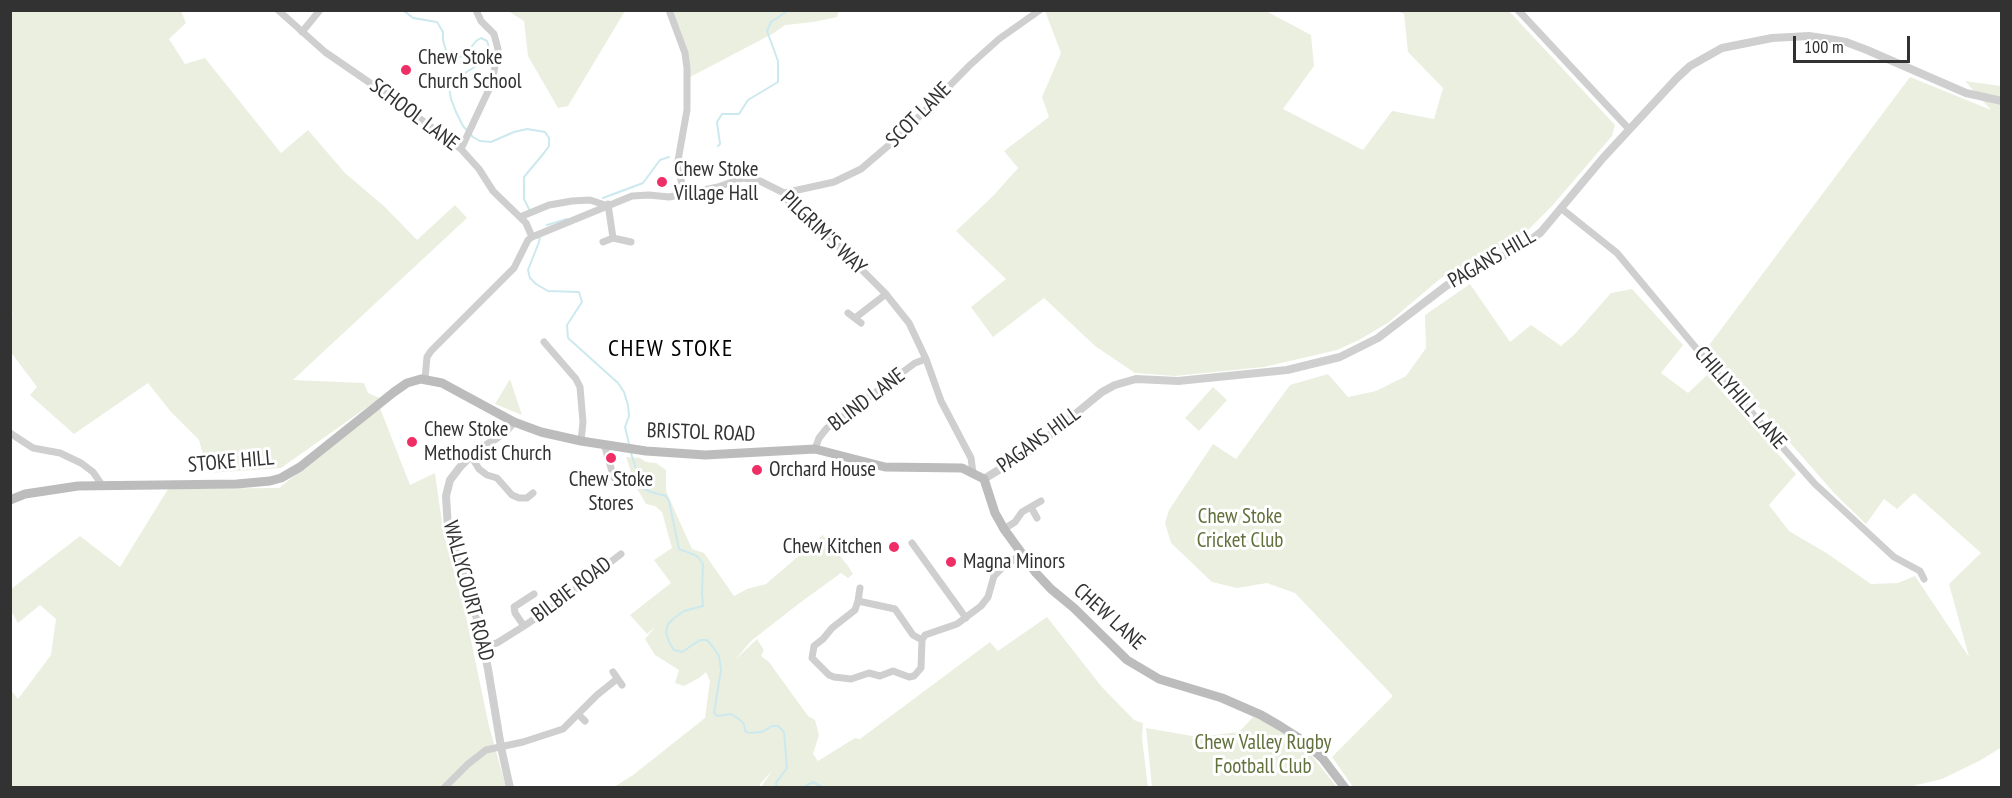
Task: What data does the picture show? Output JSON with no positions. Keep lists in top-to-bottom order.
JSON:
{
  "streets": {
    "main road": ["BRISTOL ROAD", "STOKE HILL", "CHEW LANE"],
    "street": [
      "SCHOOL LANE",
      "SCOT LANE",
      "PILGRIM'S WAY",
      "PAGANS HILL",
      "CHILLYHILL LANE",
      "BLIND LANE",
      "BILBIE ROAD",
      "WALLYCOURT ROAD"
    ]
  },
  "crossings": [
    ["SCHOOL LANE", "PILGRIM'S WAY"],
    ["SCOT LANE", "PILGRIM'S WAY"],
    ["PILGRIM'S WAY", "BLIND LANE"],
    ["PILGRIM'S WAY", "BRISTOL ROAD"],
    ["PAGANS HILL", "CHILLYHILL LANE"],
    ["PAGANS HILL", "BRISTOL ROAD"],
    ["PAGANS HILL", "CHEW LANE"],
    ["BLIND LANE", "BRISTOL ROAD"],
    ["BRISTOL ROAD", "STOKE HILL"],
    ["BRISTOL ROAD", "WALLYCOURT ROAD"],
    ["BRISTOL ROAD", "CHEW LANE"],
    ["BILBIE ROAD", "WALLYCOURT ROAD"]
  ],
  "districts": ["CHEW STOKE"],
  "parks": ["Chew Stoke Cricket Club", "Chew Valley Rugby Football Club"],
  "places": [
    "Chew Stoke Church School",
    "Chew Stoke Village Hall",
    "Chew Stoke Methodist Church",
    "Chew Stoke Stores",
    "Orchard House",
    "Chew Kitchen",
    "Magna Minors"
  ],
  "scale_bar": "100 m"
}
